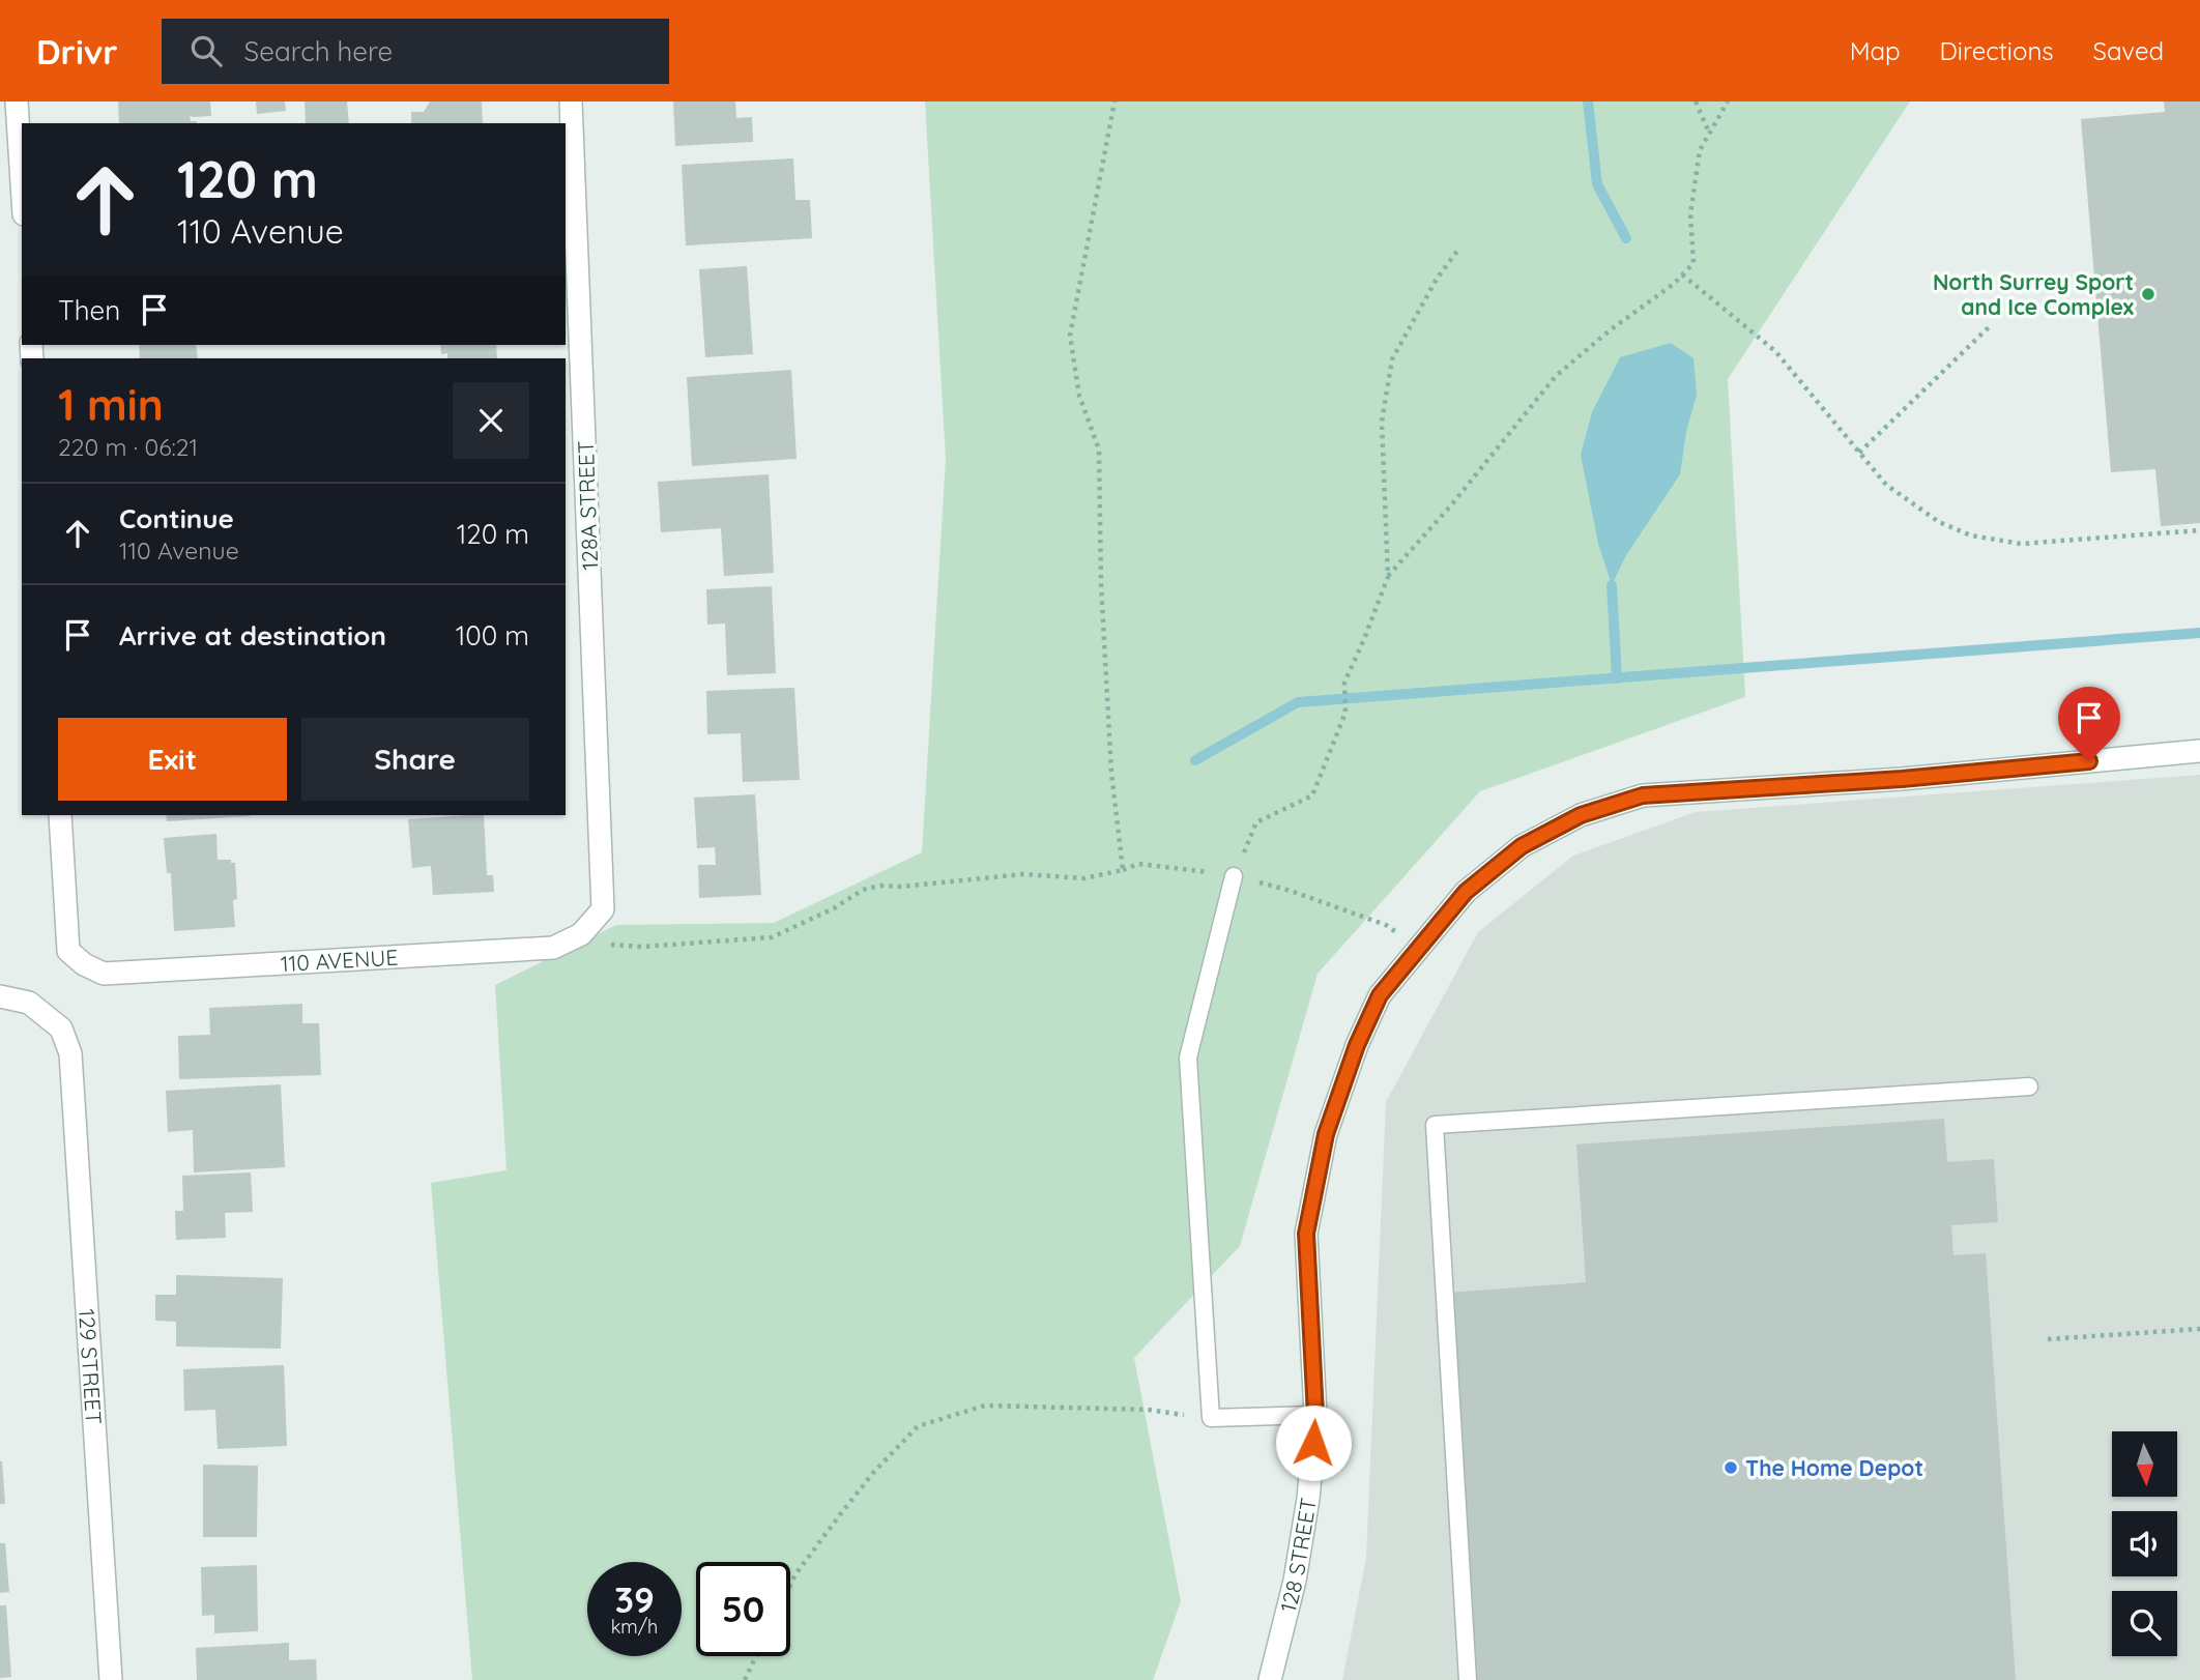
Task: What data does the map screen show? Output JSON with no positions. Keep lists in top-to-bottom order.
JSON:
{
  "streets": {
    "street": [
      "128A STREET",
      "110 AVENUE",
      "129 STREET",
      "128 STREET"
    ]
  },
  "crossings": [
    ["128A STREET", "110 AVENUE"]
  ],
  "places": ["North Surrey Sport and Ice Complex", "The Home Depot"],
  "north": "bottom",
  "page": {
    "header": "Drivr",
    "search": "Search here",
    "nav": ["Map", "Directions", "Saved"],
    "turn": ["120 m", "110 Avenue"],
    "then": "Then",
    "heading": ["1 min", "220 m · 06:21"],
    "list": [
      {
        "name": "Continue",
        "note": "110 Avenue",
        "value": "120 m"
      },
      {
        "name": "Arrive at destination",
        "value": "100 m"
      }
    ],
    "buttons": ["Exit", "Share"],
    "speed": "39 km/h",
    "limit": "50"
  }
}
